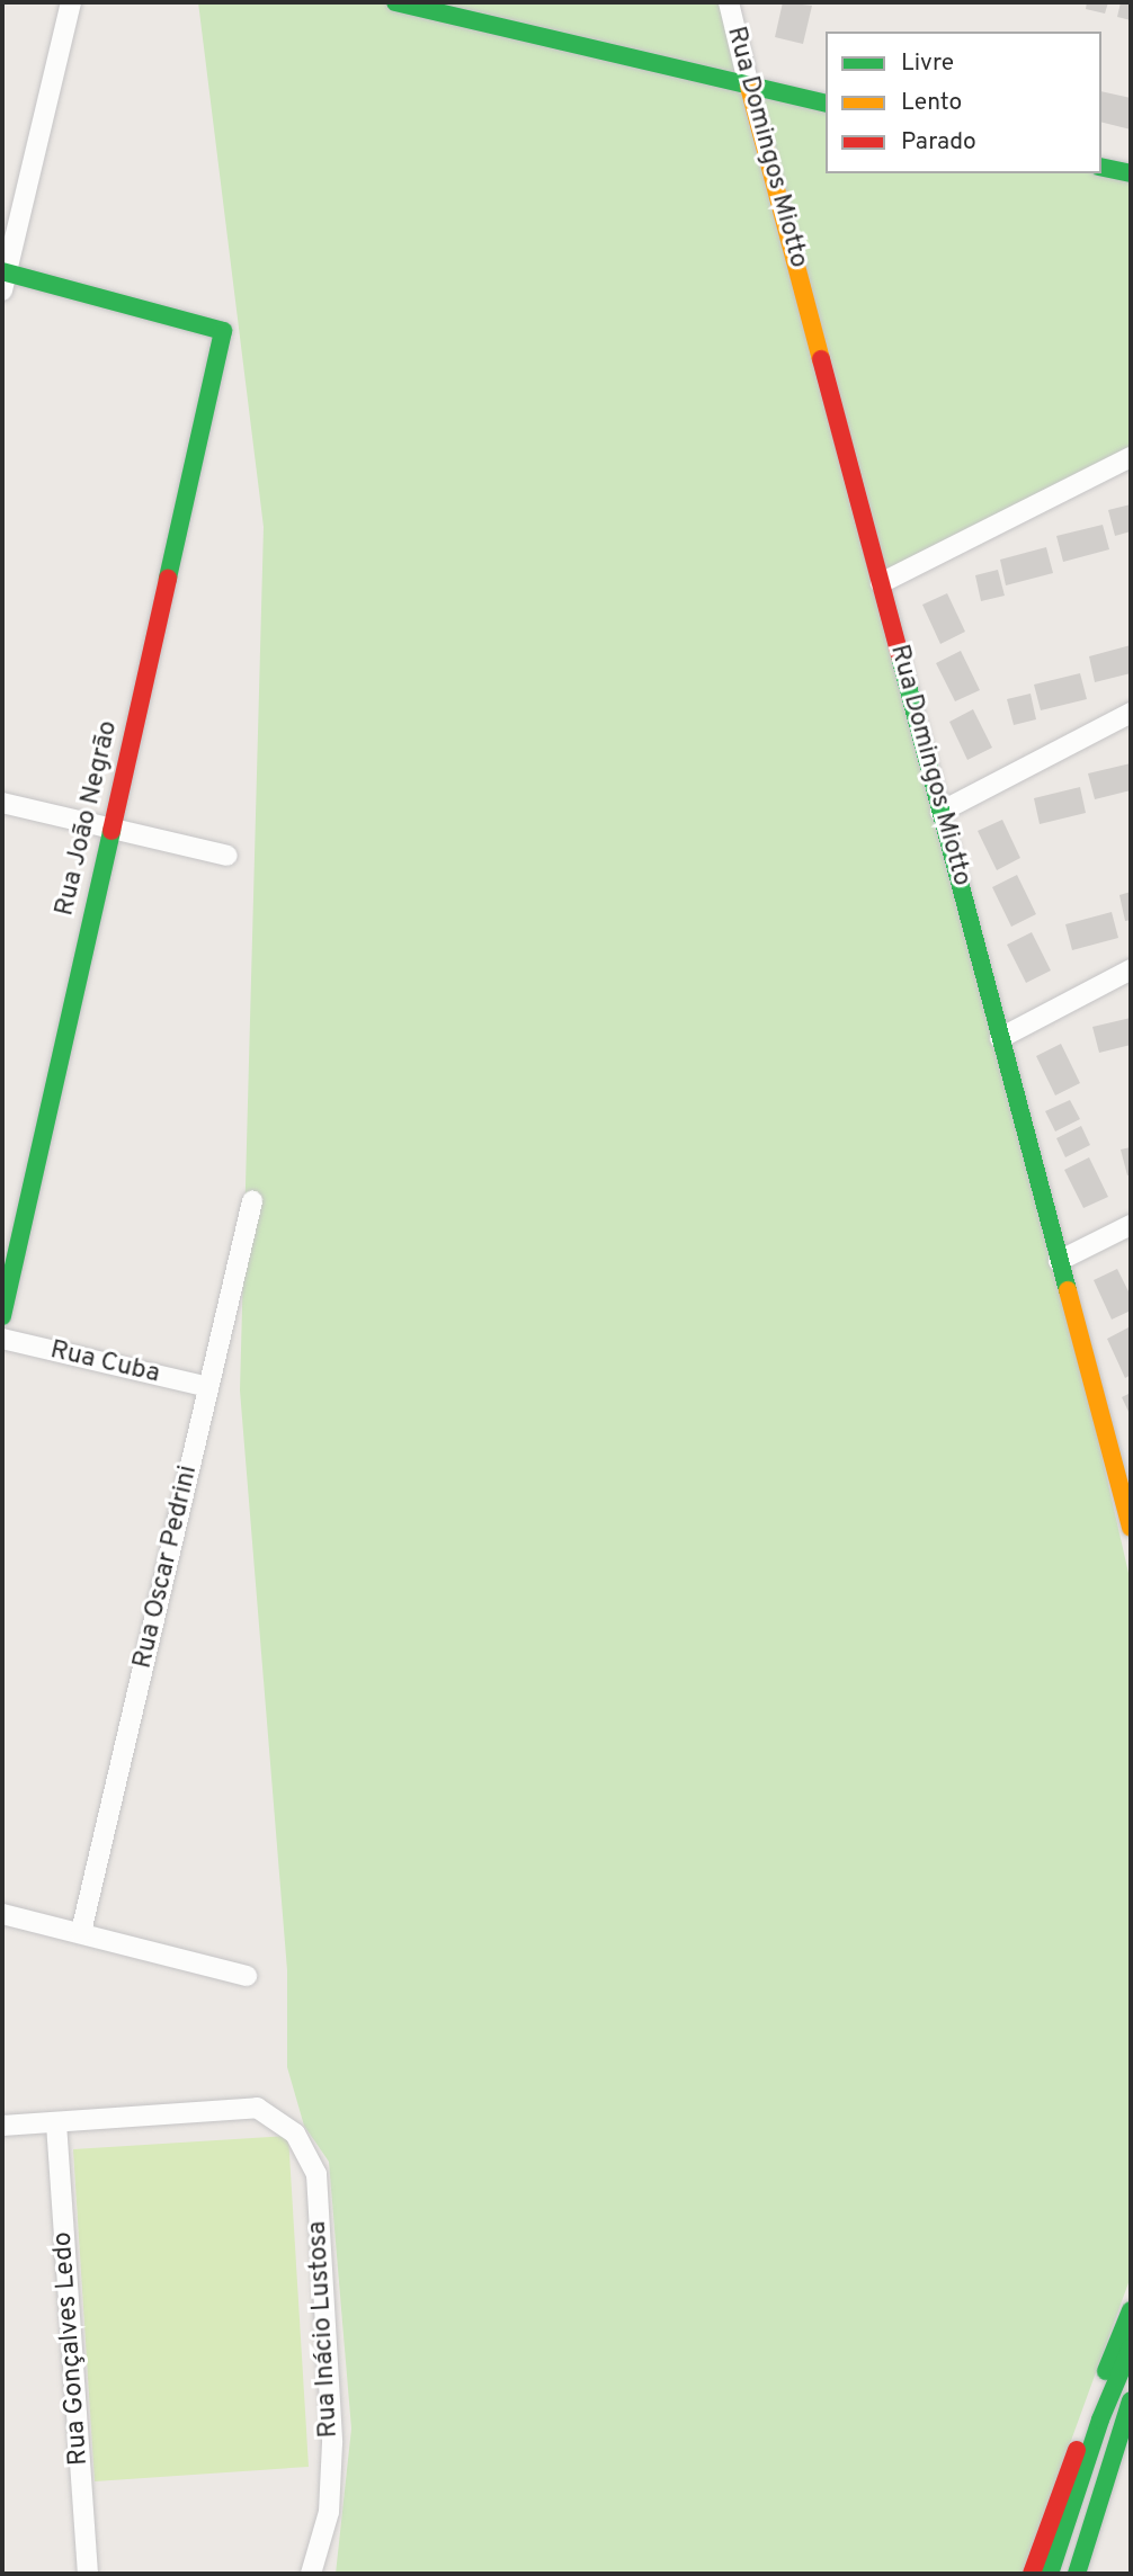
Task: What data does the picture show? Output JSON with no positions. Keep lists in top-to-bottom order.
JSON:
{
  "streets": {
    "street": [
      "Rua Domingos Miotto",
      "Rua João Negrão",
      "Rua Cuba",
      "Rua Oscar Pedrini",
      "Rua Inácio Lustosa",
      "Rua Gonçalves Ledo"
    ]
  },
  "crossings": [
    ["Rua Cuba", "Rua Oscar Pedrini"],
    ["Rua Inácio Lustosa", "Rua Gonçalves Ledo"]
  ],
  "legend": ["Livre", "Lento", "Parado"]
}
